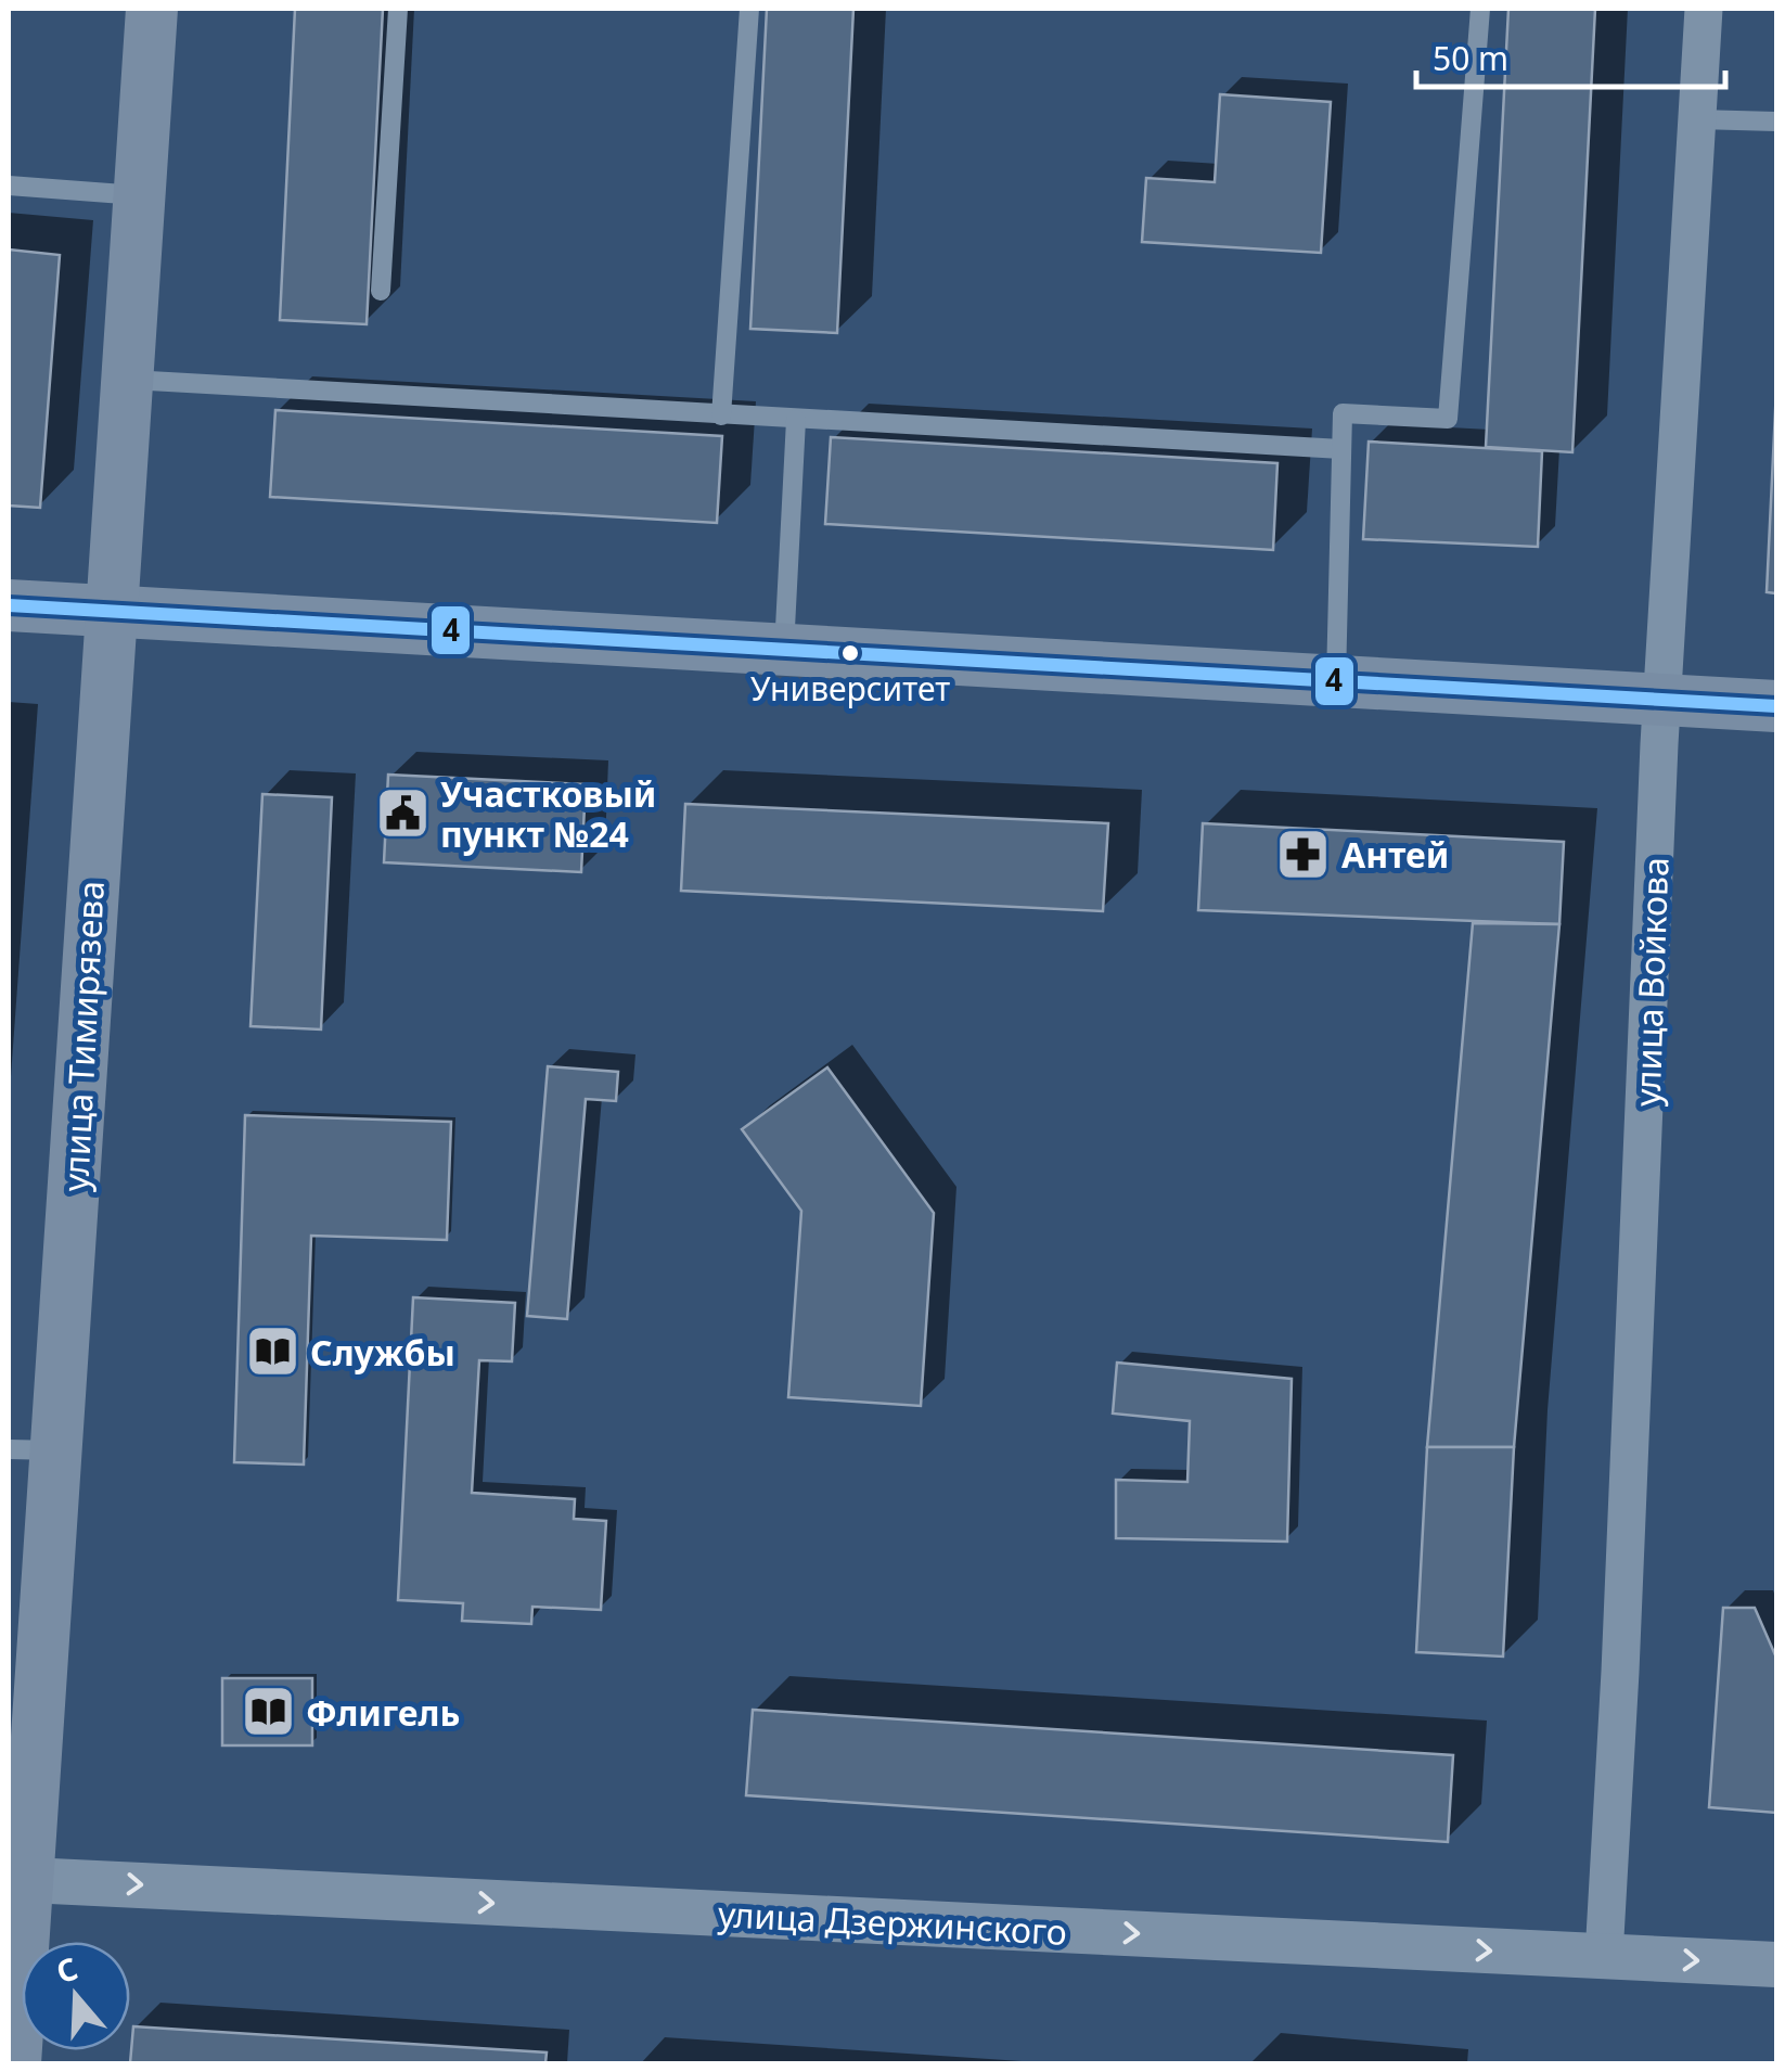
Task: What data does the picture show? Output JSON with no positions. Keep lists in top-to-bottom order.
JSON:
{
  "streets": {
    "main road": ["улица Тимирязева"],
    "street": ["улица Войкова", "улица Дзержинского"]
  },
  "crossings": [
    ["улица Войкова", "улица Дзержинского"],
    ["улица Тимирязева", "улица Дзержинского"]
  ],
  "one_way": ["улица Дзержинского"],
  "places": {
    "other": ["Университет"],
    "public building": ["Участковый пункт №24"],
    "pharmacy": ["Антей"],
    "library": ["Службы", "Флигель"]
  },
  "lines": ["transit line 4"],
  "scale_bar": "50 m",
  "north": "top"
}
